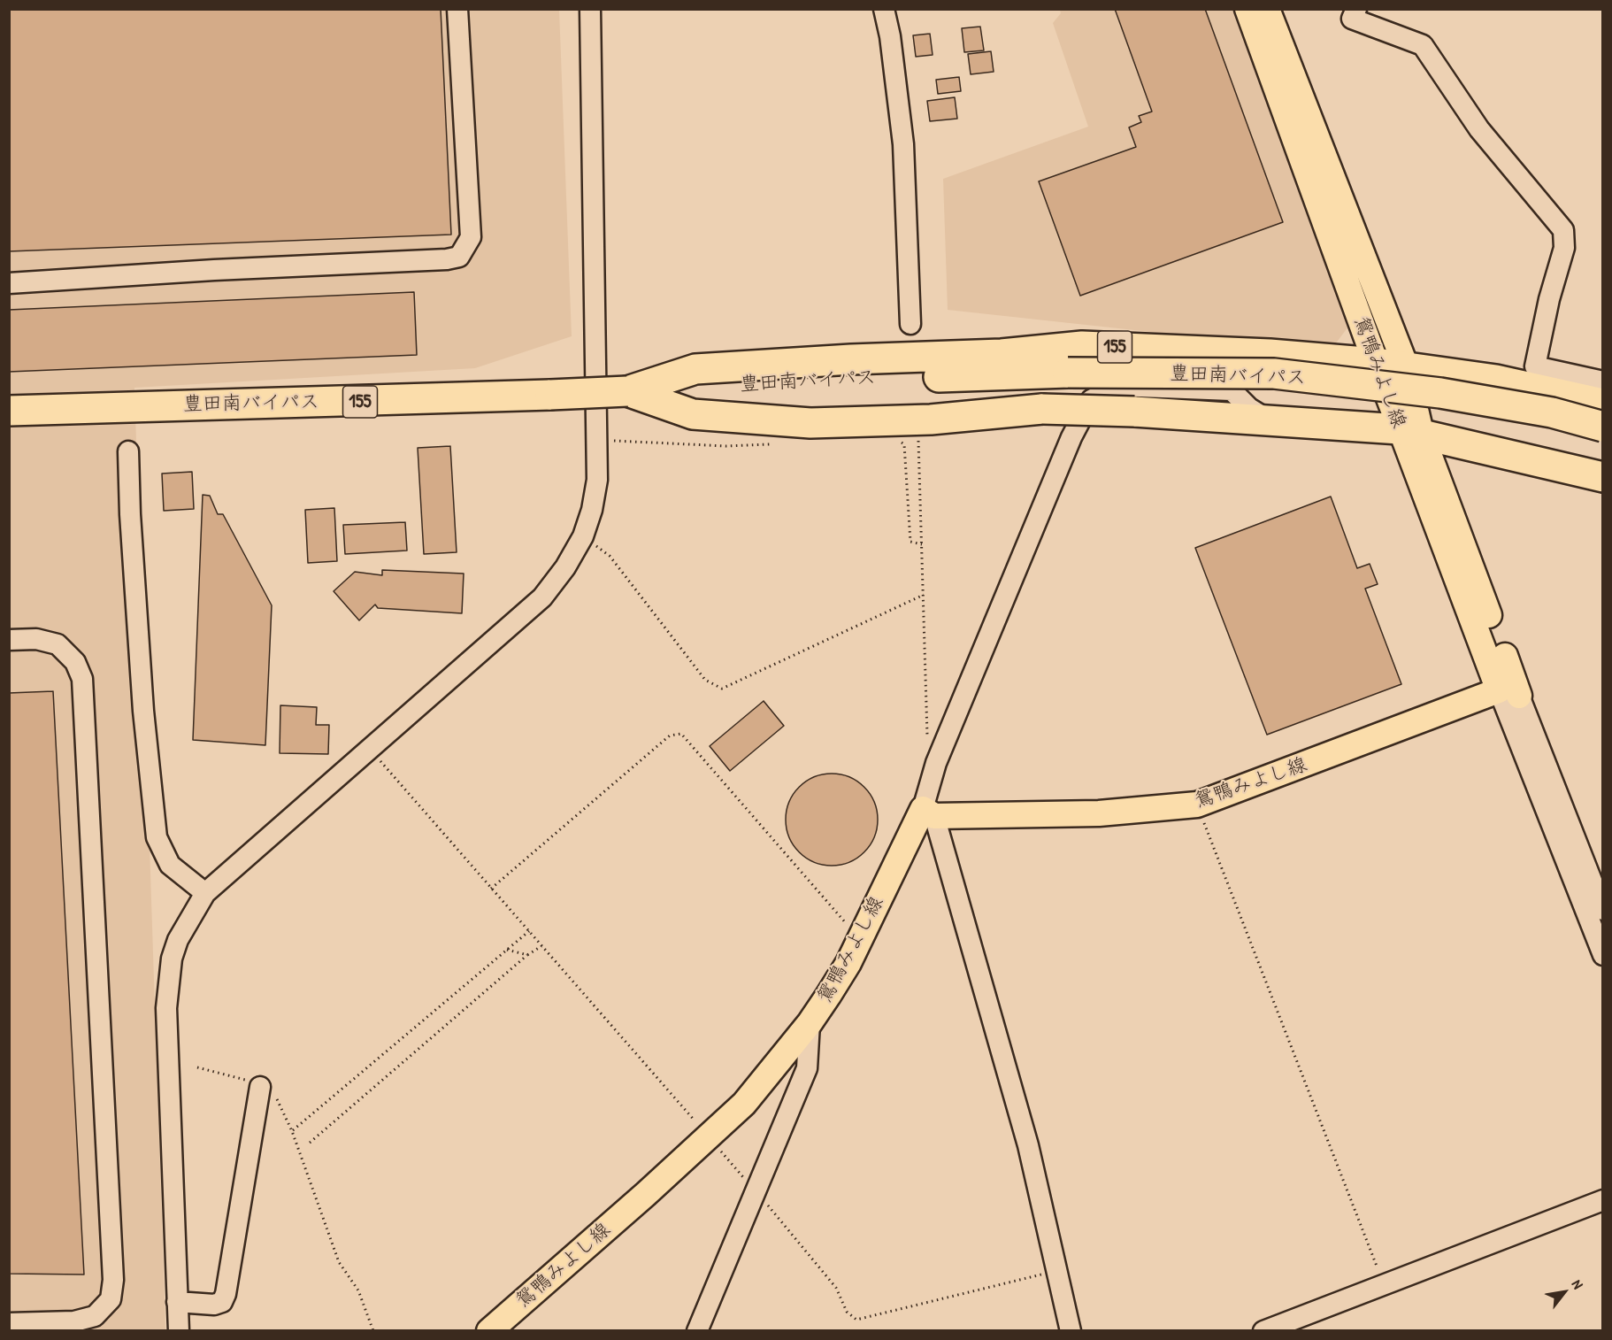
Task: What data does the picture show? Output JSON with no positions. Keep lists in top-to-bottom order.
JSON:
{
  "streets": {
    "highway": ["155", "豊田南バイパス"],
    "main road": ["鴛鴨みよし線"]
  },
  "crossings": [
    ["155", "鴛鴨みよし線"],
    ["155", "豊田南バイパス"]
  ],
  "north": "top right"
}
